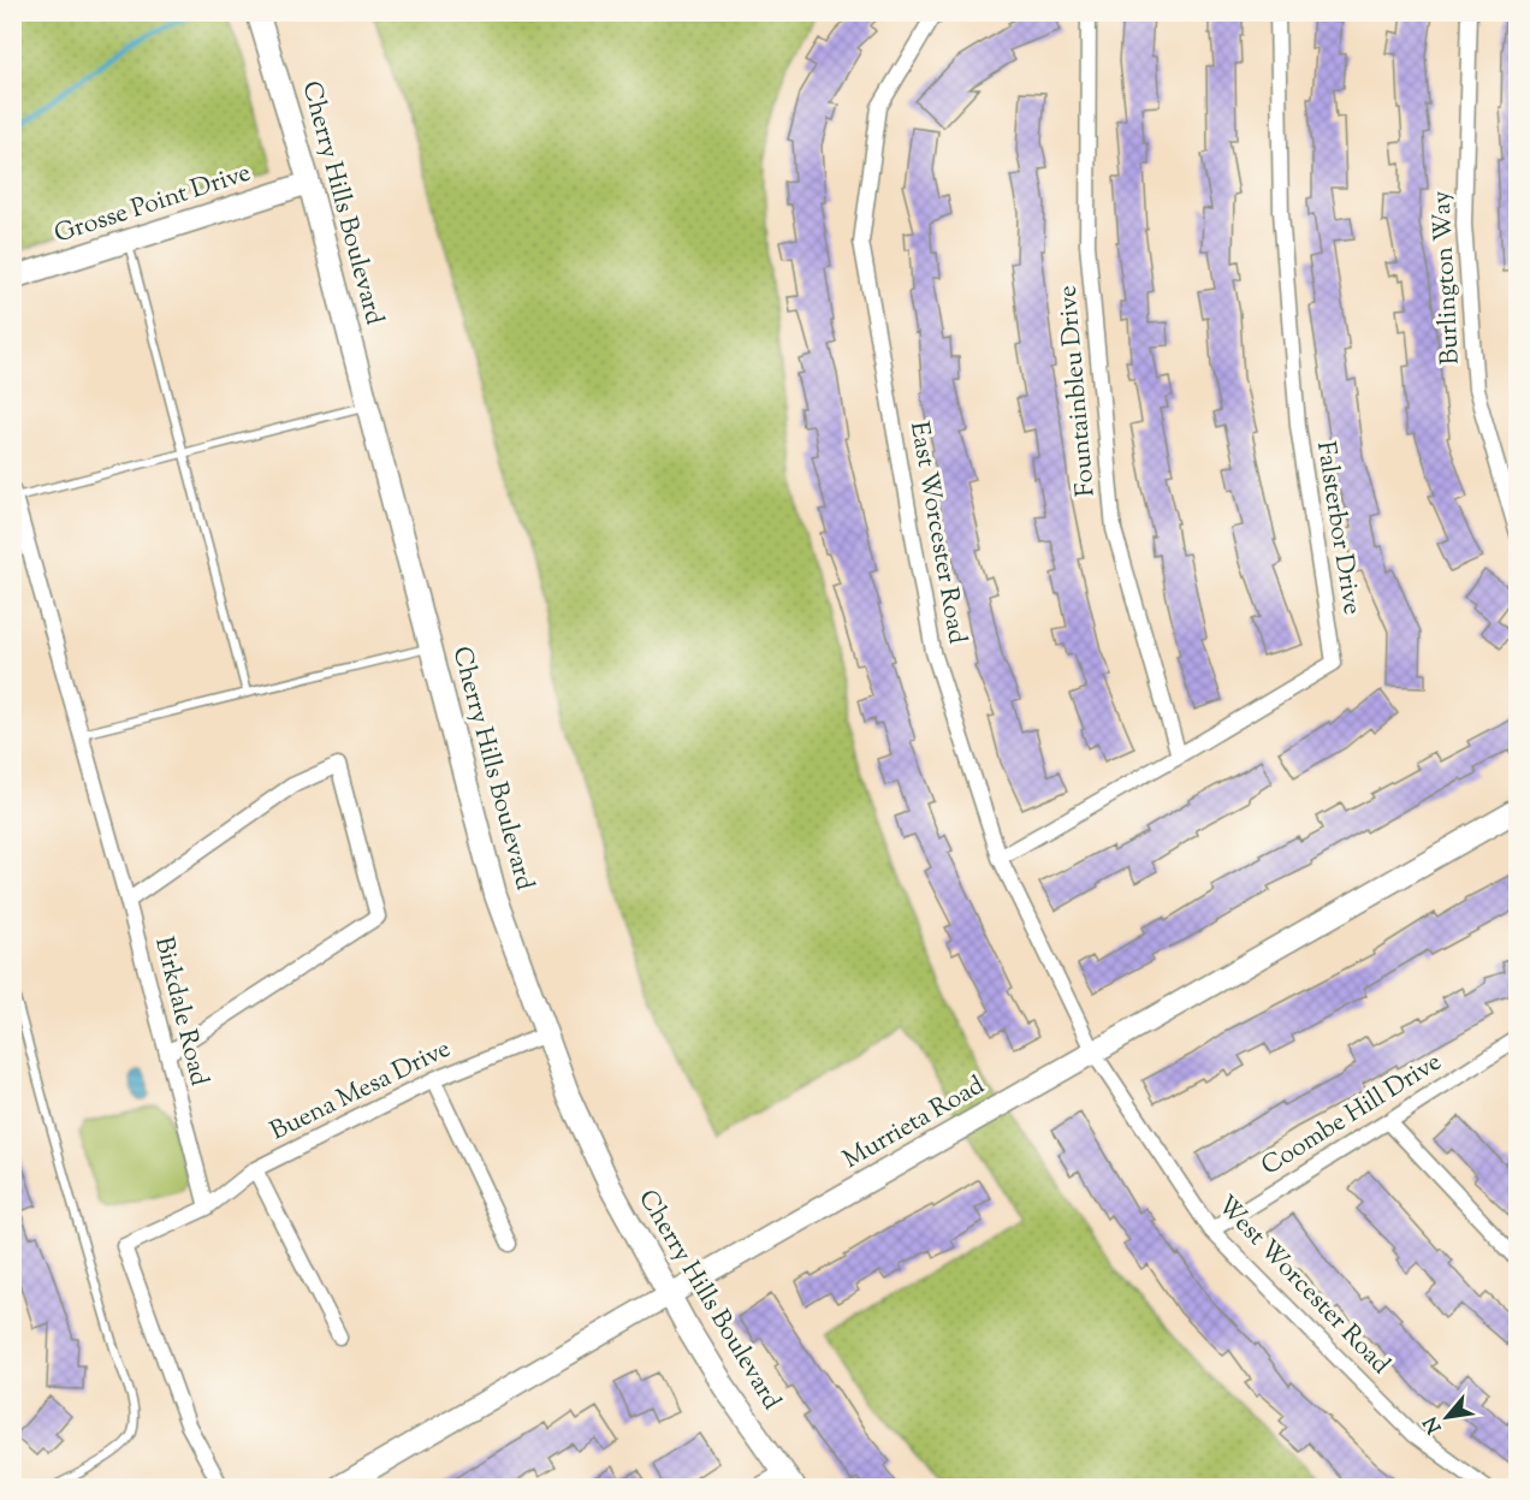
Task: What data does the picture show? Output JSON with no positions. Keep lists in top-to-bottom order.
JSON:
{
  "streets": {
    "street": [
      "Cherry Hills Boulevard",
      "Grosse Point Drive",
      "Burlington Way",
      "Fountainbleu Drive",
      "Falsterbor Drive",
      "East Worcester Road",
      "Birkdale Road",
      "Buena Mesa Drive",
      "Coombe Hill Drive",
      "Murrieta Road",
      "West Worcester Road"
    ]
  },
  "crossings": [
    ["Cherry Hills Boulevard", "Grosse Point Drive"],
    ["Cherry Hills Boulevard", "Buena Mesa Drive"],
    ["Cherry Hills Boulevard", "Murrieta Road"],
    ["Fountainbleu Drive", "Falsterbor Drive"],
    ["Falsterbor Drive", "East Worcester Road"],
    ["East Worcester Road", "Murrieta Road"],
    ["East Worcester Road", "West Worcester Road"],
    ["Birkdale Road", "Buena Mesa Drive"],
    ["Coombe Hill Drive", "West Worcester Road"],
    ["Murrieta Road", "West Worcester Road"]
  ],
  "north": "bottom left"
}
